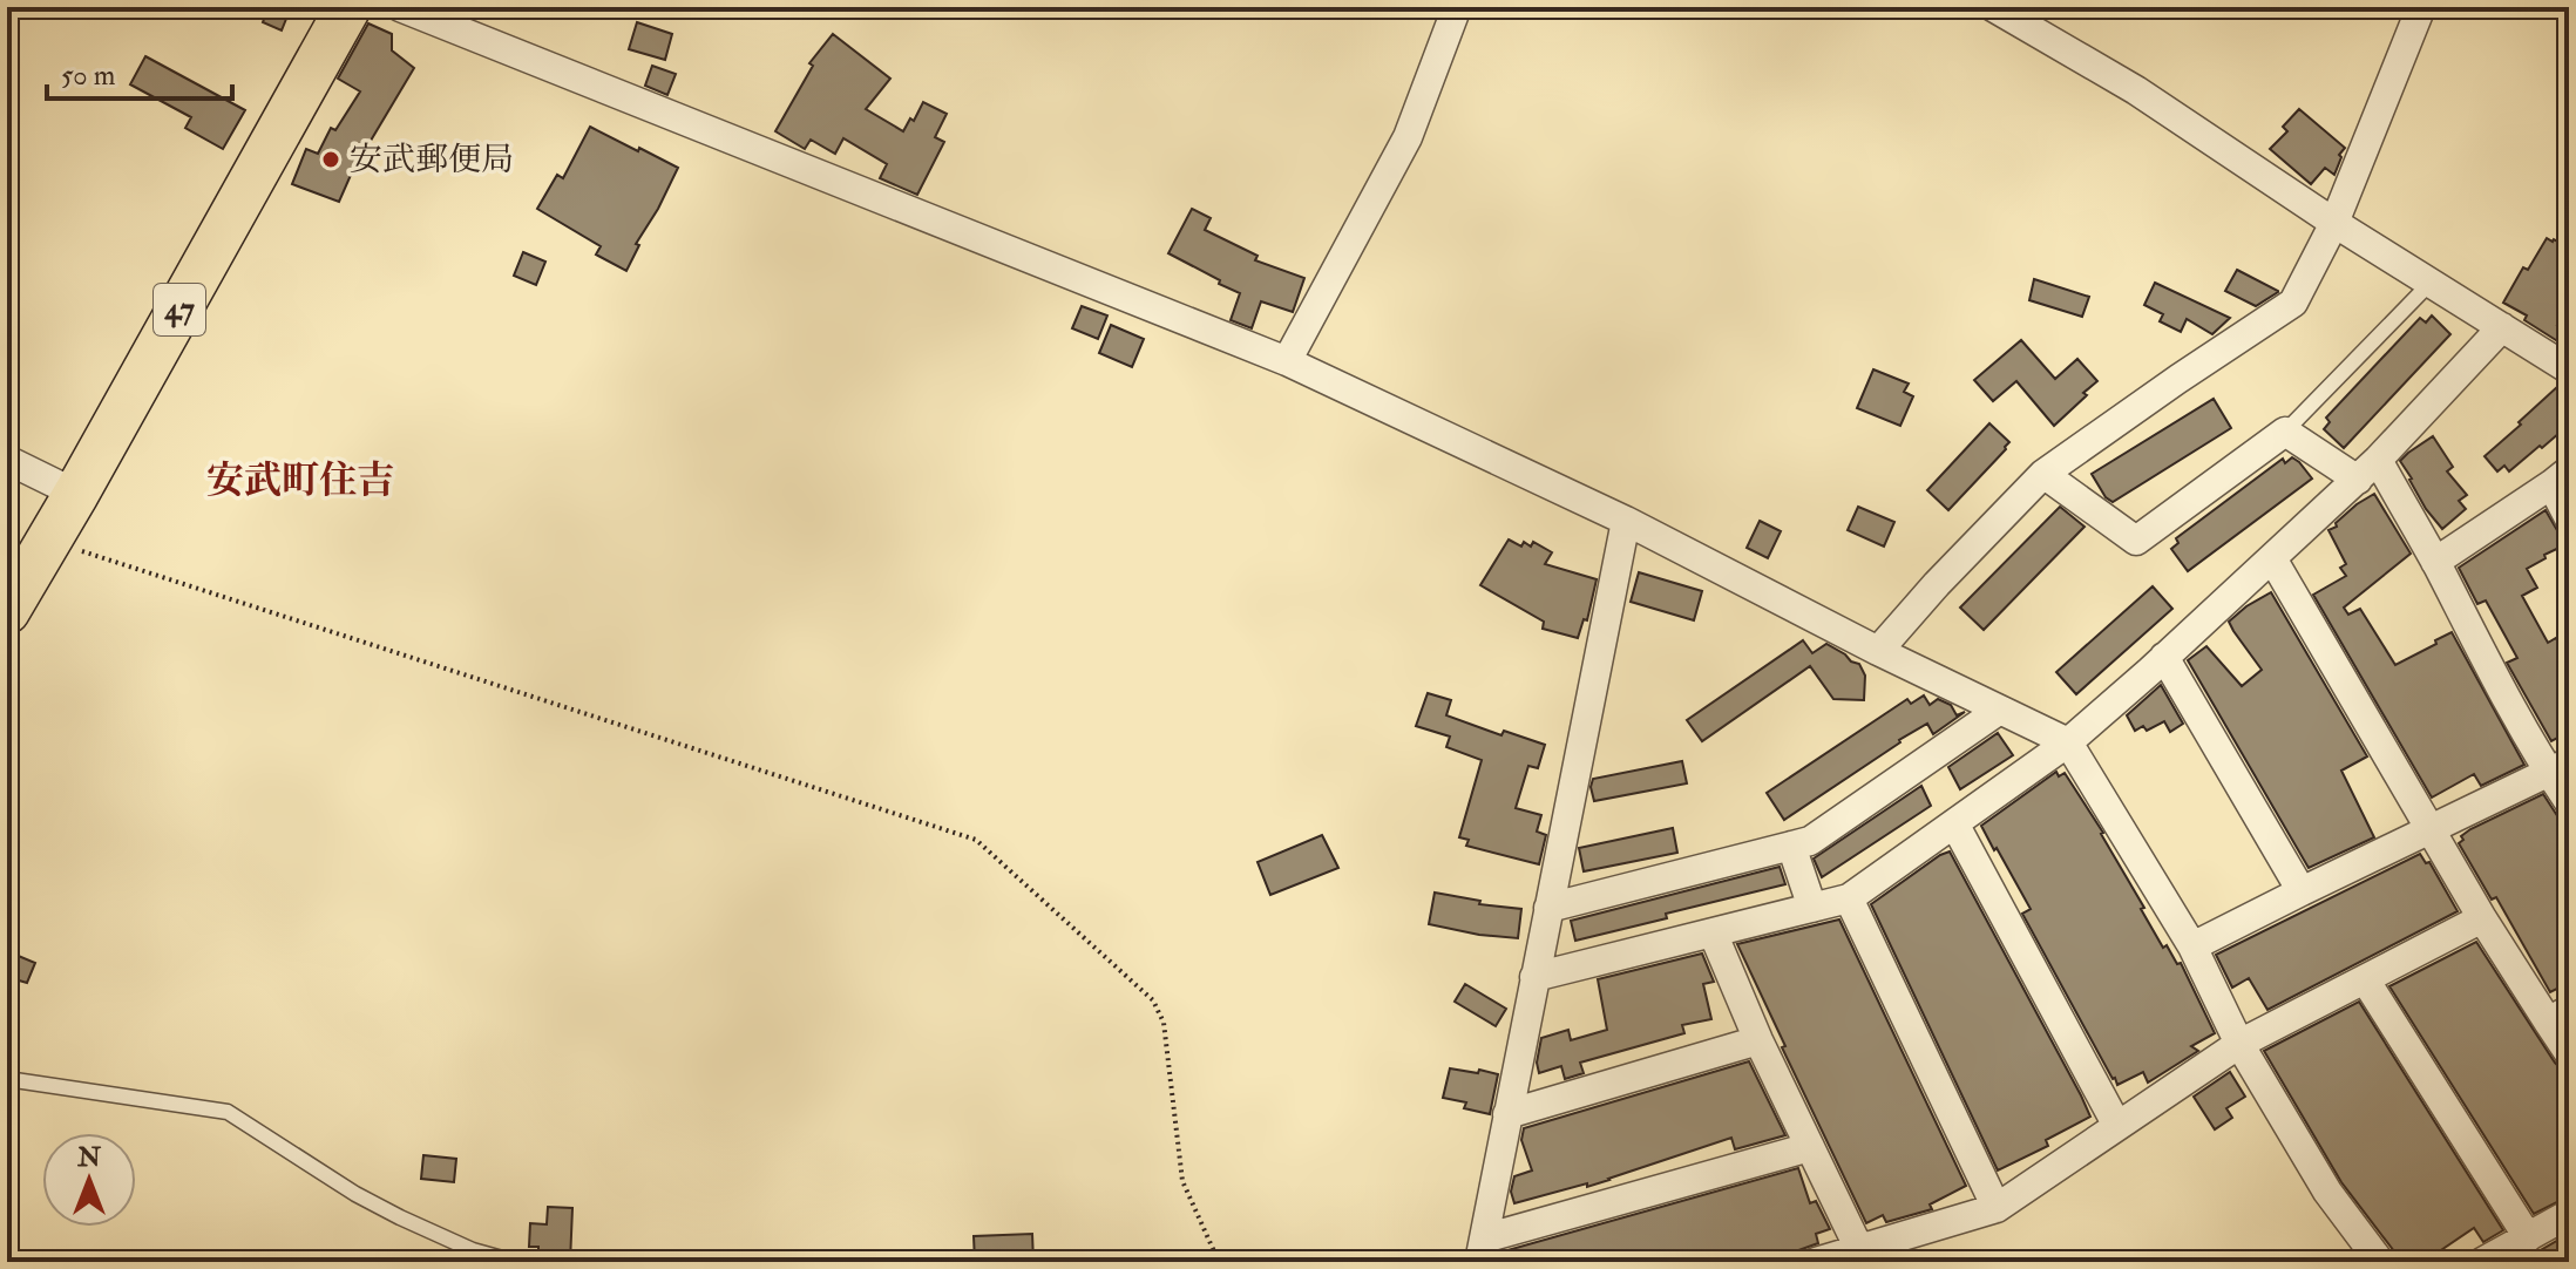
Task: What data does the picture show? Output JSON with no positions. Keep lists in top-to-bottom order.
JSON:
{
  "streets": {
    "main road": ["47"]
  },
  "districts": ["安武町住吉"],
  "places": ["安武郵便局"],
  "scale_bar": "50 m",
  "north": "top"
}
